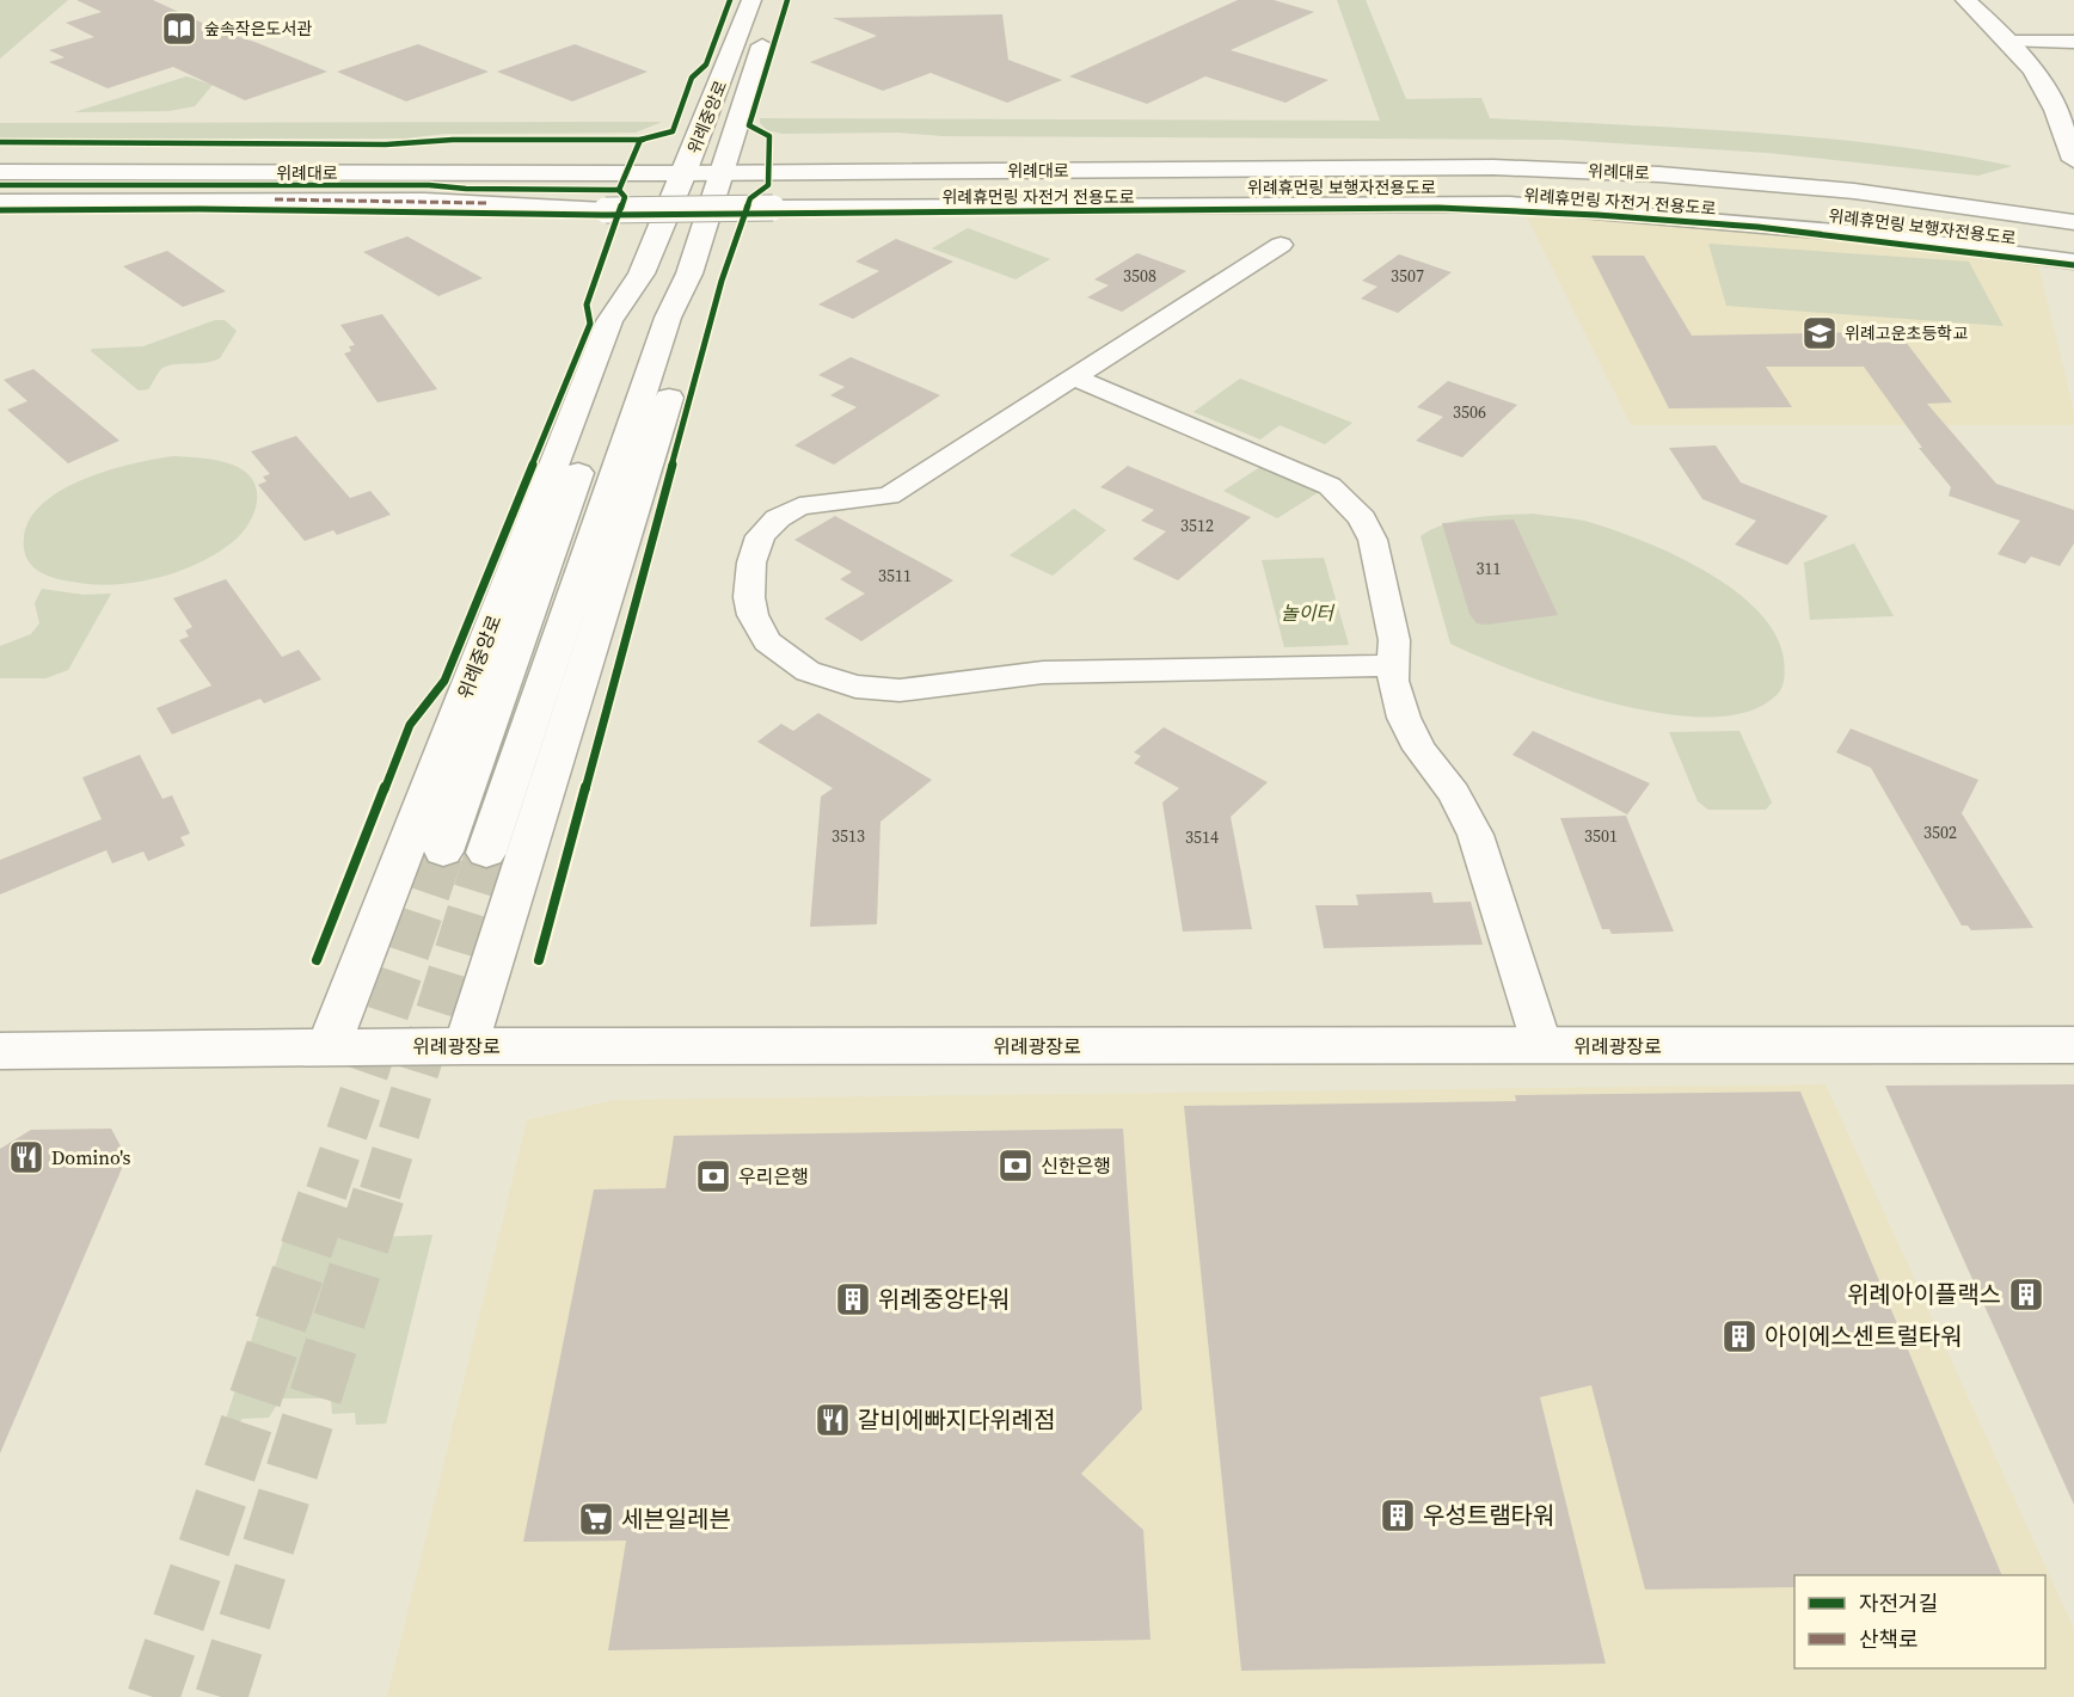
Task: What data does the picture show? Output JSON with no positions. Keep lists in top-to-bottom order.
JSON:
{
  "streets": {
    "main road": ["위례중앙로", "위례대로", "위례광장로"],
    "street": ["위례휴먼링 보행자전용도로"],
    "cycle path": ["위례휴먼링 자전거 전용도로"]
  },
  "crossings": [
    ["위례중앙로", "위례대로"],
    ["위례중앙로", "위례광장로"]
  ],
  "parks": ["놀이터"],
  "places": {
    "library": ["숲속작은도서관"],
    "school or university": ["위례고운초등학교"],
    "restaurant": ["Domino's", "갈비에빠지다위례점"],
    "bank": ["신한은행", "우리은행"],
    "building": [
      "위례아이플랙스",
      "위례중앙타워",
      "아이에스센트럴타워",
      "우성트램타워"
    ],
    "supermarket": ["세븐일레븐"]
  },
  "house_numbers": [
    "3508",
    "3507",
    "3506",
    "3512",
    "311",
    "3511",
    "3502",
    "3513",
    "3501",
    "3514"
  ],
  "legend": ["자전거길", "산책로"]
}
